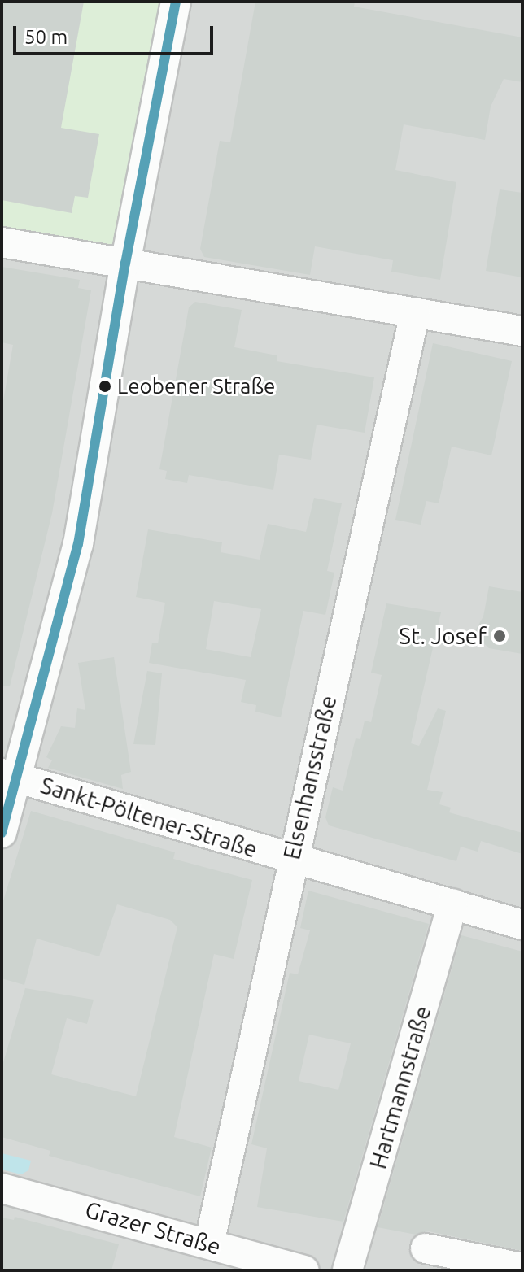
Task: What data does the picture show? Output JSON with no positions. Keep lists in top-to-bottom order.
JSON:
{
  "streets": {
    "street": [
      "Elsenhansstraße",
      "Sankt-Pöltener-Straße",
      "Hartmannstraße",
      "Grazer Straße"
    ]
  },
  "crossings": [
    ["Elsenhansstraße", "Sankt-Pöltener-Straße"],
    ["Elsenhansstraße", "Grazer Straße"],
    ["Sankt-Pöltener-Straße", "Hartmannstraße"]
  ],
  "places": ["Leobener Straße", "St. Josef"],
  "scale_bar": "50 m"
}
